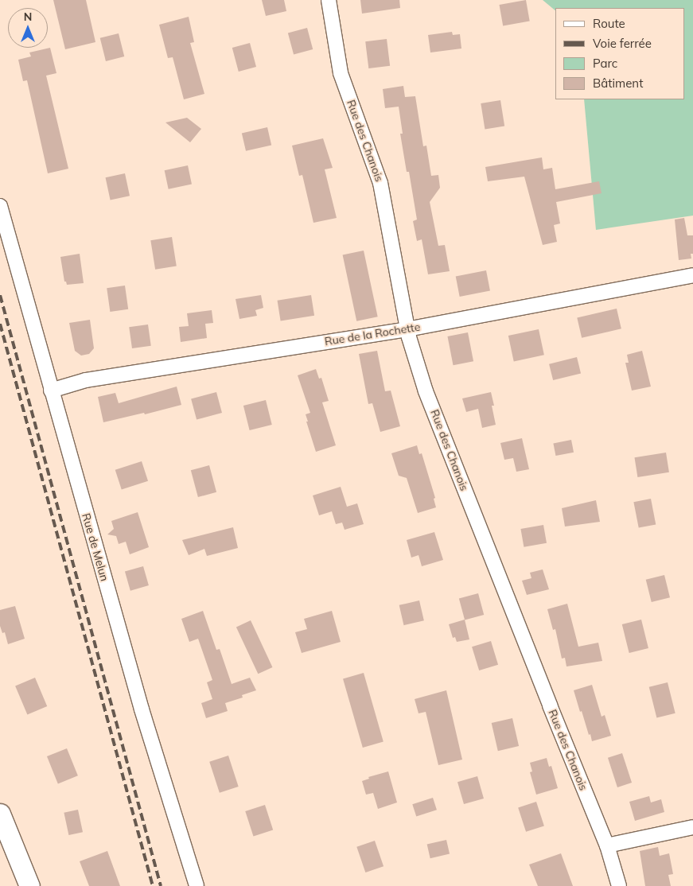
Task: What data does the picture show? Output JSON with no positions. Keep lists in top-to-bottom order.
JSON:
{
  "streets": {
    "street": ["Rue des Chanois", "Rue de la Rochette", "Rue de Melun"]
  },
  "crossings": [
    ["Rue des Chanois", "Rue de la Rochette"],
    ["Rue de la Rochette", "Rue de Melun"]
  ],
  "legend": [
    "Route",
    "Voie ferrée",
    "Parc",
    "Bâtiment"
  ],
  "north": "top"
}
